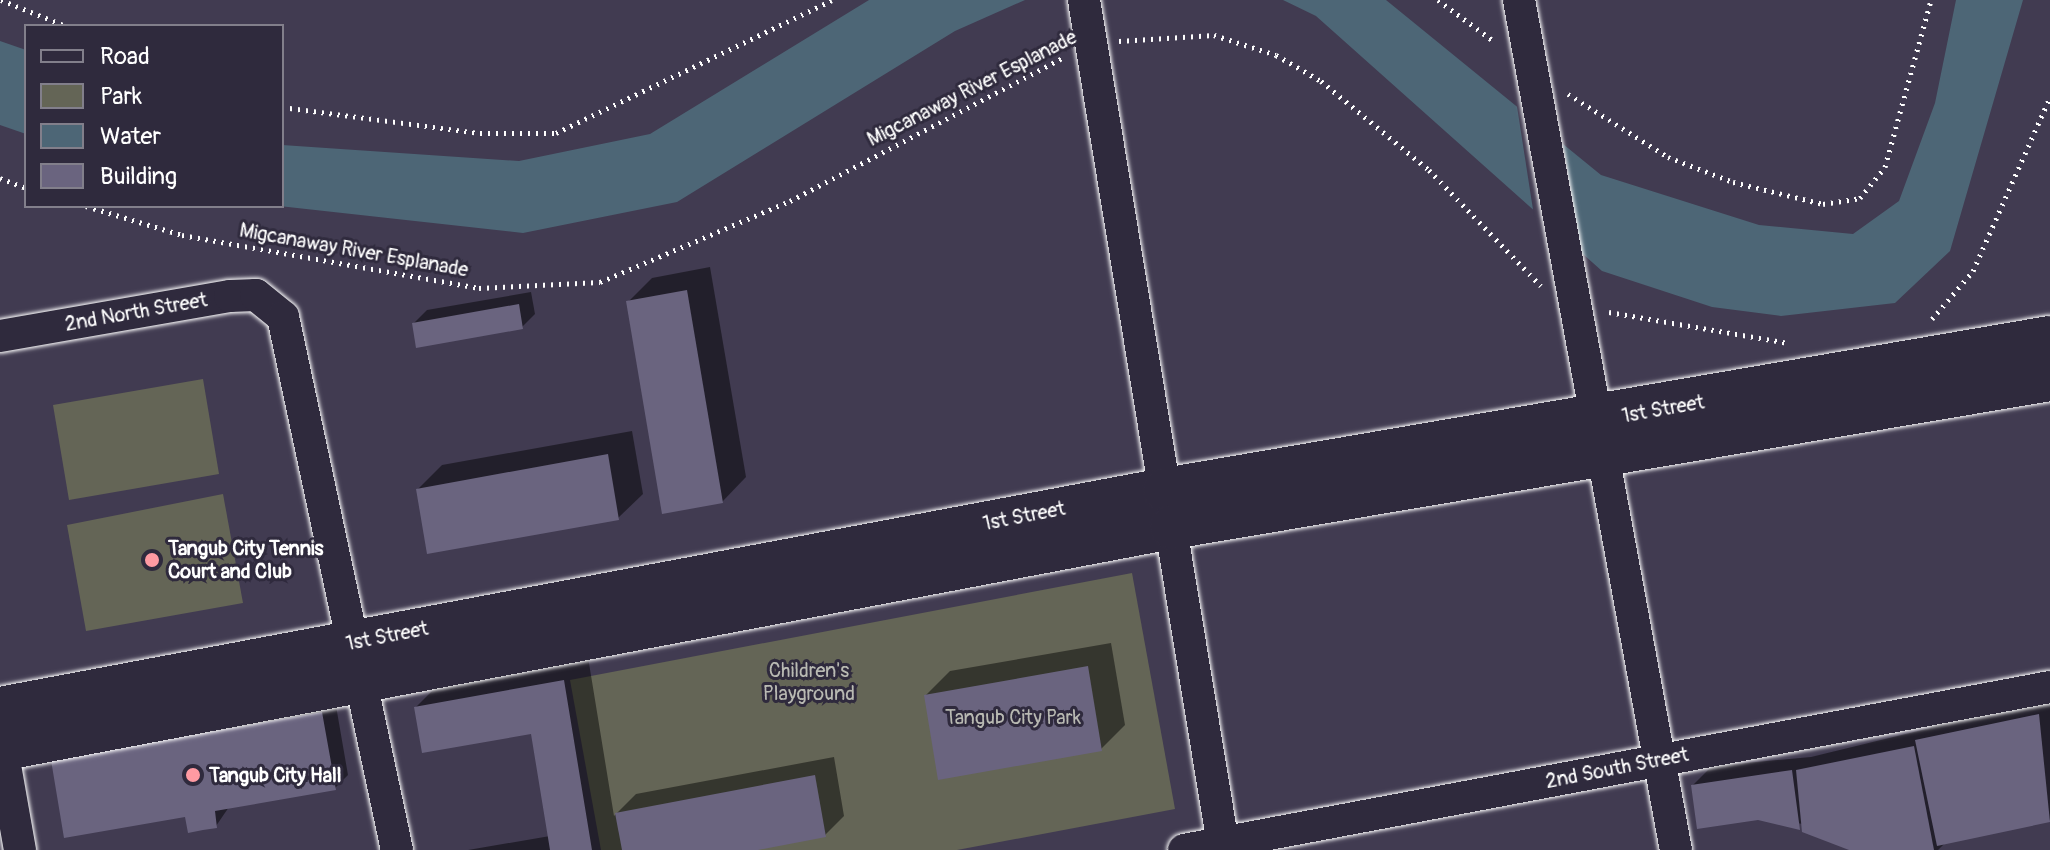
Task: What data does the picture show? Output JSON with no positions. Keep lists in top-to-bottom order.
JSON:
{
  "streets": {
    "main road": ["1st Street"],
    "street": ["2nd North Street", "2nd South Street"],
    "path": ["Migcanaway River Esplanade"]
  },
  "crossings": [
    ["2nd North Street", "1st Street"]
  ],
  "parks": ["Children's Playground", "Tangub City Park"],
  "places": ["Tangub City Tennis Court and Club", "Tangub City Hall"],
  "legend": [
    "Road",
    "Park",
    "Water",
    "Building"
  ]
}
